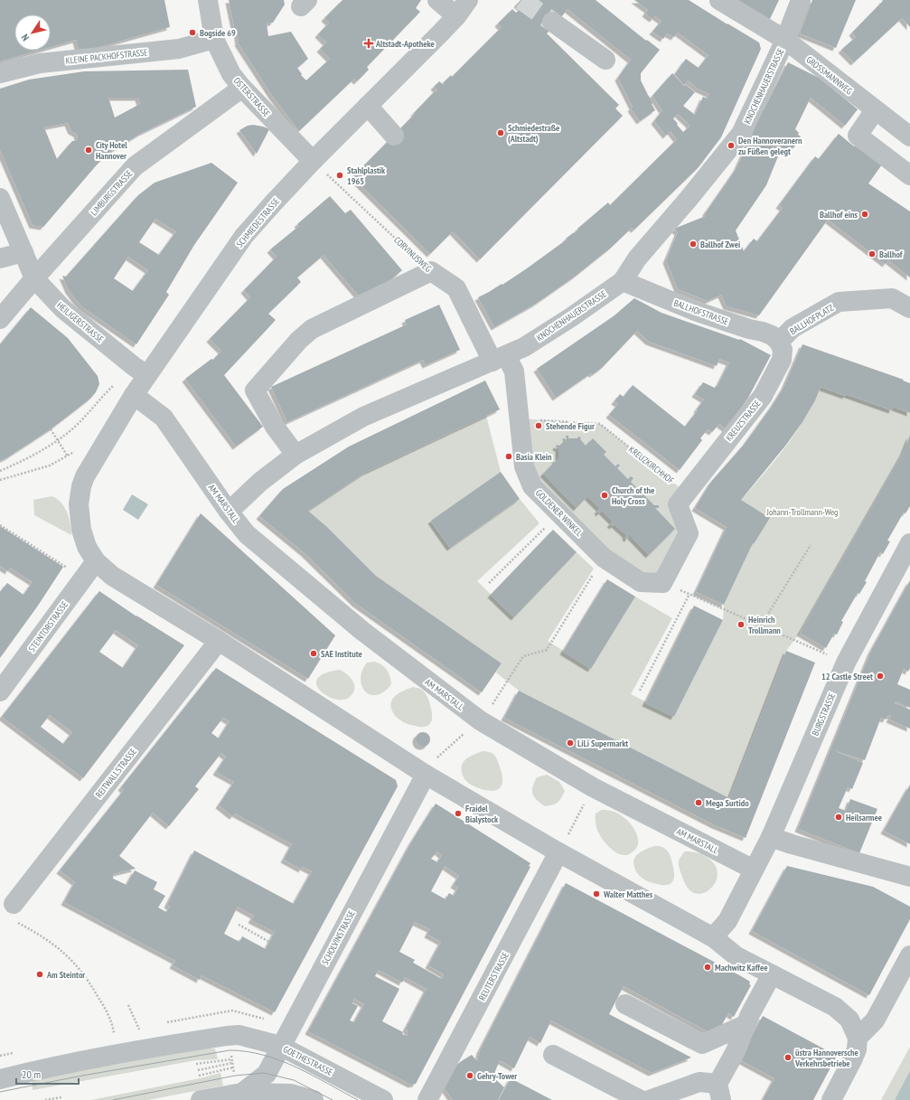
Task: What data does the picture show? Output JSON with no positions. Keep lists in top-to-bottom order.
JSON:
{
  "streets": {
    "street": [
      "KLEINE PACKHOFSTRASSE",
      "GROSSMANNWEG",
      "KNOCHENHAUERSTRASSE",
      "OSTERSTRASSE",
      "LIMBURGSTRASSE",
      "SCHMIEDESTRASSE",
      "CORVINUSWEG",
      "BALLHOFSTRASSE",
      "BALLHOFPLATZ",
      "HEILIGERSTRASSE",
      "KREUZSTRASSE",
      "AM MARSTALL",
      "GOLDENER WINKEL",
      "STEINTORSTRASSE",
      "BURGSTRASSE",
      "REITWALLSTRASSE",
      "SCHOLVINSTRASSE",
      "REUTERSTRASSE",
      "GOETHESTRASSE"
    ],
    "path": ["KREUZKIRCHHOF"]
  },
  "crossings": [
    ["KLEINE PACKHOFSTRASSE", "OSTERSTRASSE"],
    ["GROSSMANNWEG", "KNOCHENHAUERSTRASSE"],
    ["KNOCHENHAUERSTRASSE", "CORVINUSWEG"],
    ["KNOCHENHAUERSTRASSE", "BALLHOFSTRASSE"],
    ["KNOCHENHAUERSTRASSE", "AM MARSTALL"],
    ["KNOCHENHAUERSTRASSE", "GOLDENER WINKEL"],
    ["OSTERSTRASSE", "LIMBURGSTRASSE"],
    ["OSTERSTRASSE", "SCHMIEDESTRASSE"],
    ["OSTERSTRASSE", "CORVINUSWEG"],
    ["LIMBURGSTRASSE", "HEILIGERSTRASSE"],
    ["SCHMIEDESTRASSE", "CORVINUSWEG"],
    ["SCHMIEDESTRASSE", "HEILIGERSTRASSE"],
    ["SCHMIEDESTRASSE", "AM MARSTALL"],
    ["SCHMIEDESTRASSE", "STEINTORSTRASSE"],
    ["CORVINUSWEG", "GOLDENER WINKEL"],
    ["BALLHOFSTRASSE", "BALLHOFPLATZ"],
    ["BALLHOFSTRASSE", "KREUZSTRASSE"],
    ["BALLHOFPLATZ", "KREUZSTRASSE"],
    ["KREUZSTRASSE", "KREUZKIRCHHOF"],
    ["KREUZKIRCHHOF", "GOLDENER WINKEL"],
    ["AM MARSTALL", "BURGSTRASSE"],
    ["SCHOLVINSTRASSE", "GOETHESTRASSE"]
  ],
  "parks": ["Johann-Trollmann-Weg"],
  "places": {
    "other": [
      "Bogside 69",
      "Schmiedestraße (Altstadt)",
      "Den Hannoveranern zu Füßen gelegt",
      "City Hotel Hannover",
      "Stahlplastik 1965",
      "Ballhof eins",
      "Ballhof Zwei",
      "Ballhof",
      "Stehende Figur",
      "Basia Klein",
      "Church of the Holy Cross",
      "Heinrich Trollmann",
      "SAE Institute",
      "12 Castle Street",
      "LiLi Supermarkt",
      "Mega Surtido",
      "Fraidel Bialystock",
      "Heilsarmee",
      "Walter Matthes",
      "Machwitz Kaffee",
      "Am Steintor",
      "üstra Hannoversche Verkehrsbetriebe",
      "Gehry-Tower"
    ],
    "health": ["Altstadt-Apotheke"]
  },
  "scale_bar": "20 m",
  "north": "bottom left"
}
